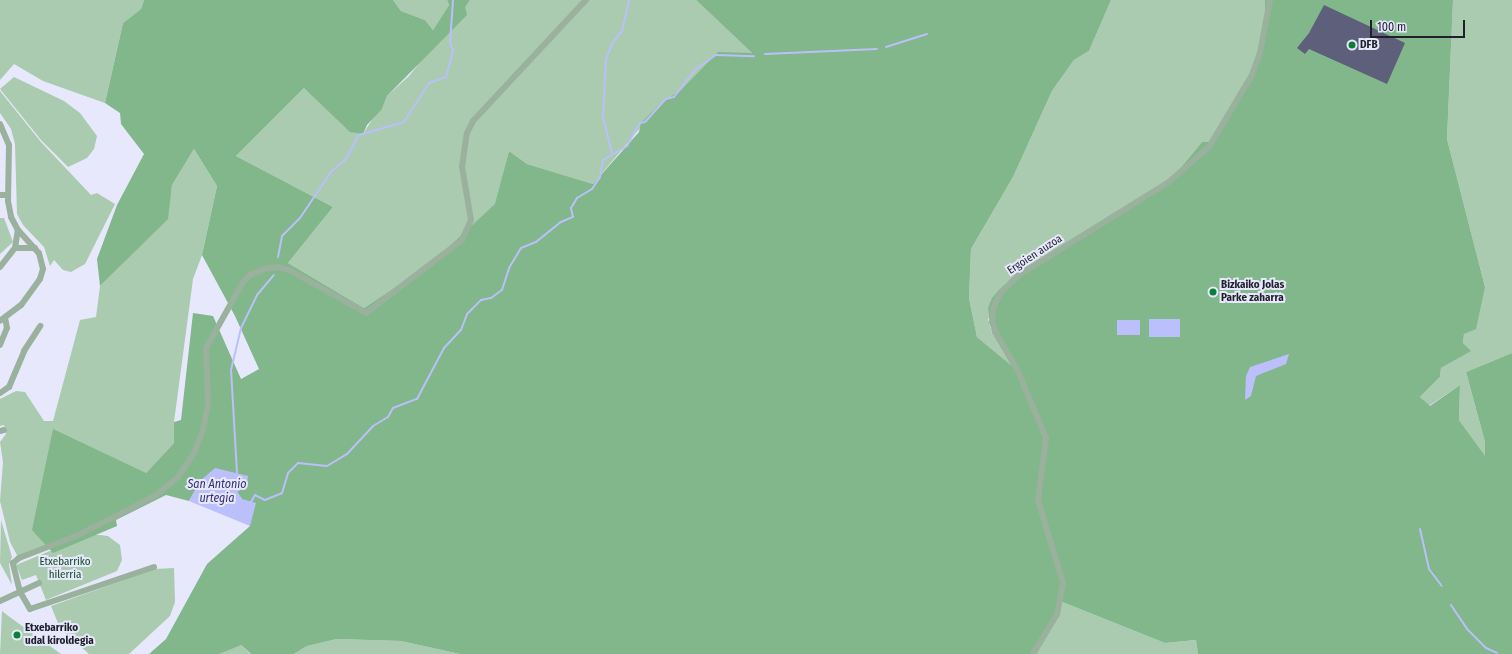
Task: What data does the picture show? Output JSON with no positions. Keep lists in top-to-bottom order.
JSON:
{
  "streets": {
    "street": ["Ergoien auzoa"]
  },
  "water": ["San Antonio urtegia"],
  "parks": ["Etxebarriko hilerria"],
  "places": ["DFB", "Bizkaiko Jolas Parke zaharra", "Etxebarriko udal kiroldegia"],
  "scale_bar": "100 m"
}
